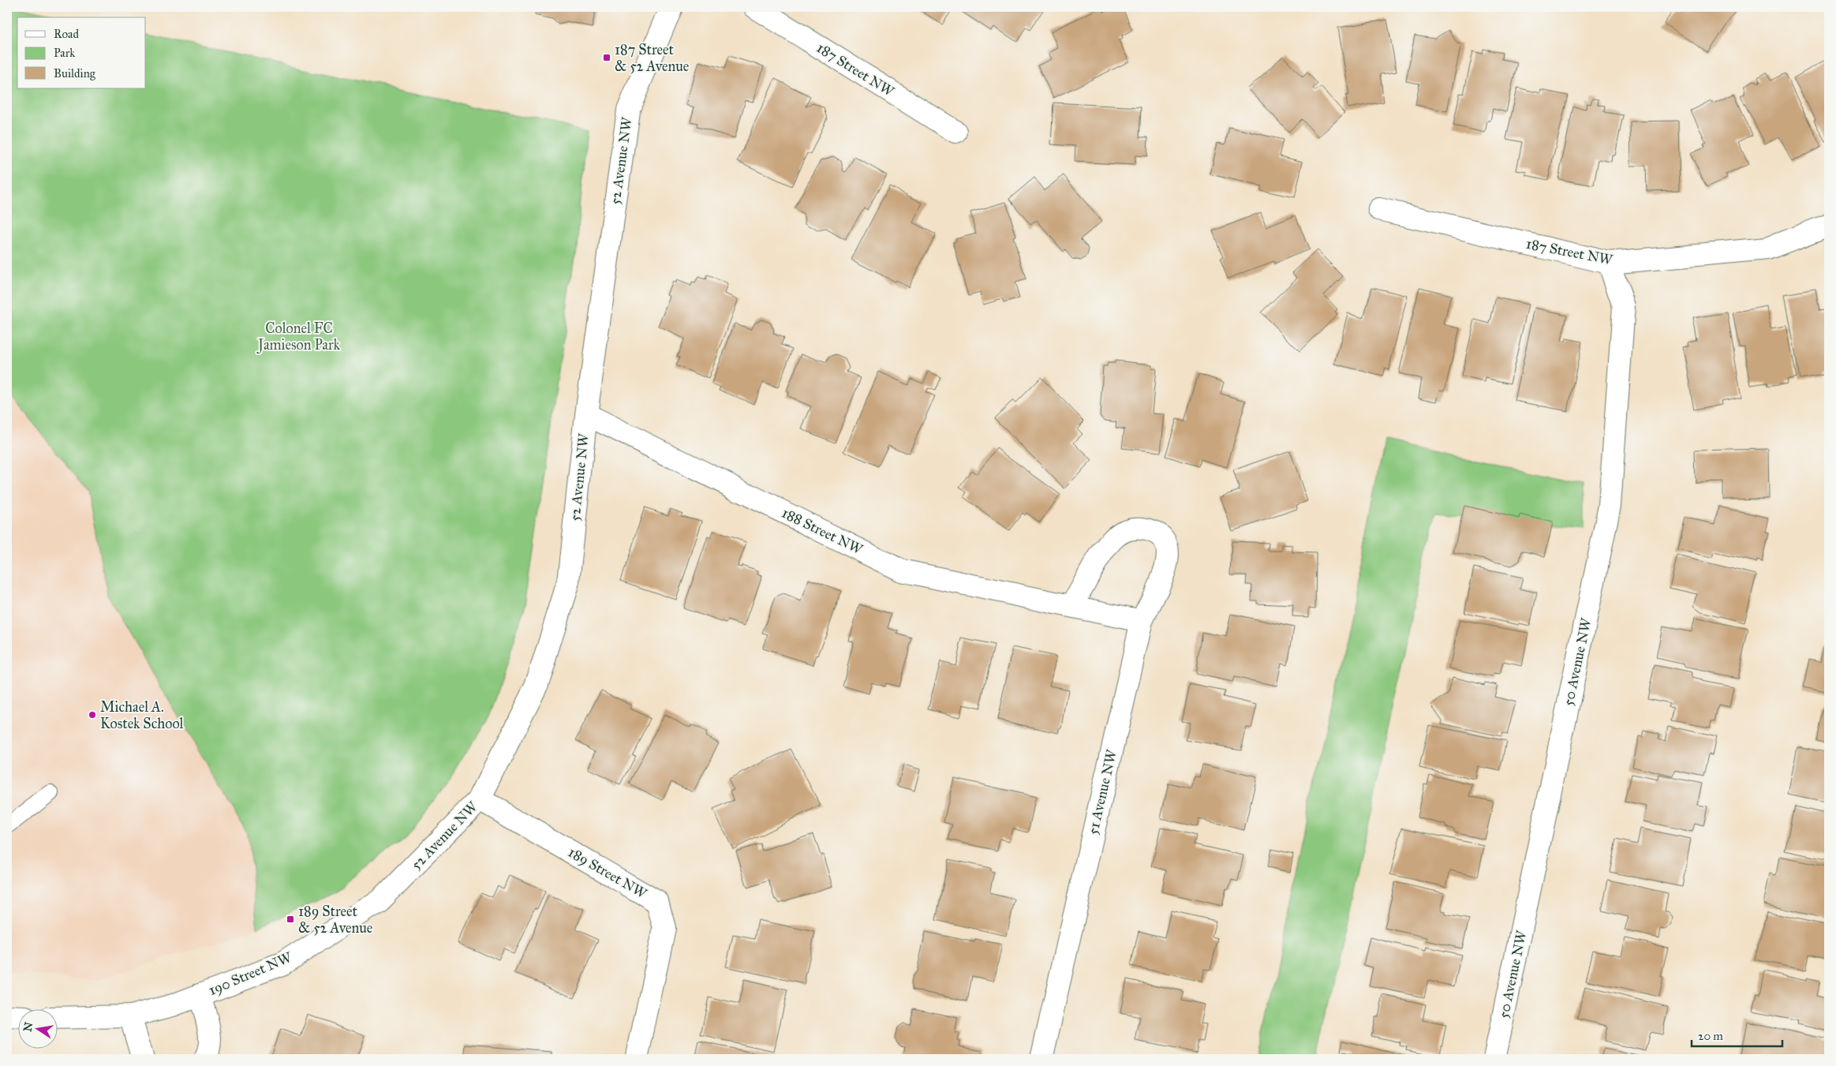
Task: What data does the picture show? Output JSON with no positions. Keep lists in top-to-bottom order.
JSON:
{
  "streets": {
    "street": [
      "187 Street NW",
      "52 Avenue NW",
      "188 Street NW",
      "50 Avenue NW",
      "51 Avenue NW",
      "189 Street NW",
      "190 Street NW"
    ]
  },
  "crossings": [
    ["187 Street NW", "50 Avenue NW"],
    ["52 Avenue NW", "188 Street NW"],
    ["52 Avenue NW", "189 Street NW"],
    ["52 Avenue NW", "190 Street NW"],
    ["188 Street NW", "51 Avenue NW"]
  ],
  "parks": ["Colonel FC Jamieson Park"],
  "places": {
    "transit": ["187 Street & 52 Avenue", "189 Street & 52 Avenue"],
    "other": ["Michael A. Kostek School"]
  },
  "legend": ["Road", "Park", "Building"],
  "scale_bar": "20 m",
  "north": "left"
}
